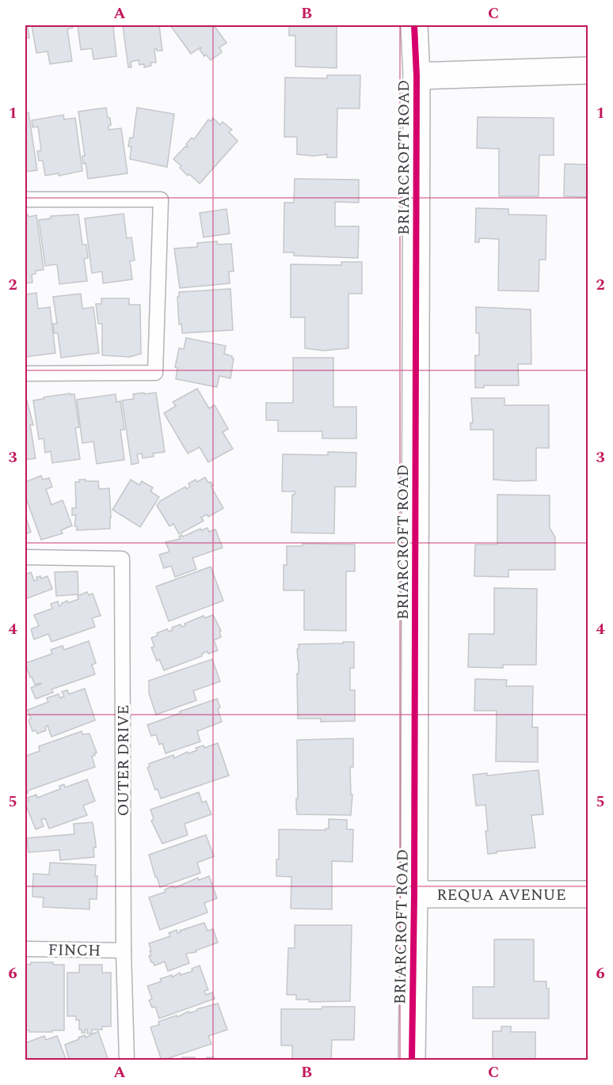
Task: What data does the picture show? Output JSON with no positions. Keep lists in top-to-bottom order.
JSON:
{
  "streets": {
    "street": ["BRIARCROFT ROAD", "REQUA AVENUE"],
    "lane": ["OUTER DRIVE", "FINCH"]
  },
  "crossings": [
    ["BRIARCROFT ROAD", "REQUA AVENUE"],
    ["OUTER DRIVE", "FINCH"]
  ],
  "grid": {
    "columns": ["A", "B", "C"],
    "rows": [
      "1",
      "2",
      "3",
      "4",
      "5",
      "6"
    ]
  }
}
